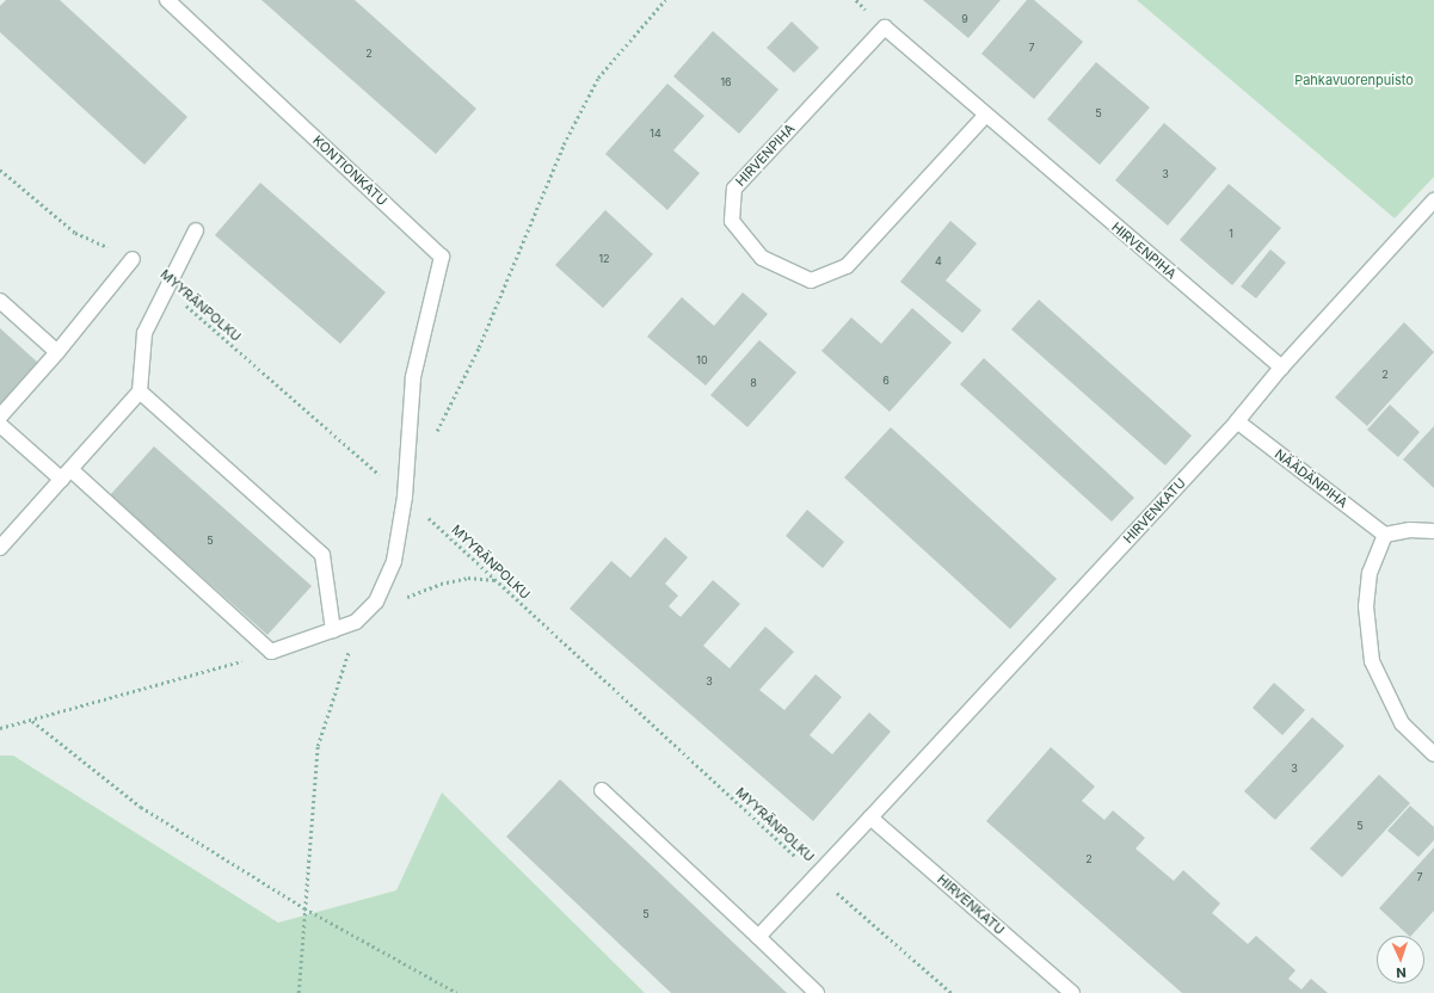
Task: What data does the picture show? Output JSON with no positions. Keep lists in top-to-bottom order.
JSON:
{
  "streets": {
    "street": [
      "HIRVENPIHA",
      "KONTIONKATU",
      "NÄÄDÄNPIHA",
      "HIRVENKATU"
    ],
    "path": ["MYYRÄNPOLKU"]
  },
  "crossings": [
    ["HIRVENPIHA", "HIRVENKATU"],
    ["KONTIONKATU", "MYYRÄNPOLKU"],
    ["MYYRÄNPOLKU", "HIRVENKATU"],
    ["NÄÄDÄNPIHA", "HIRVENKATU"]
  ],
  "parks": ["Pahkavuorenpuisto"],
  "house_numbers": [
    "9",
    "7",
    "2",
    "16",
    "5",
    "14",
    "3",
    "1",
    "12",
    "4",
    "10",
    "2",
    "6",
    "8",
    "5",
    "3",
    "3",
    "5",
    "2",
    "7",
    "5"
  ],
  "north": "bottom"
}
